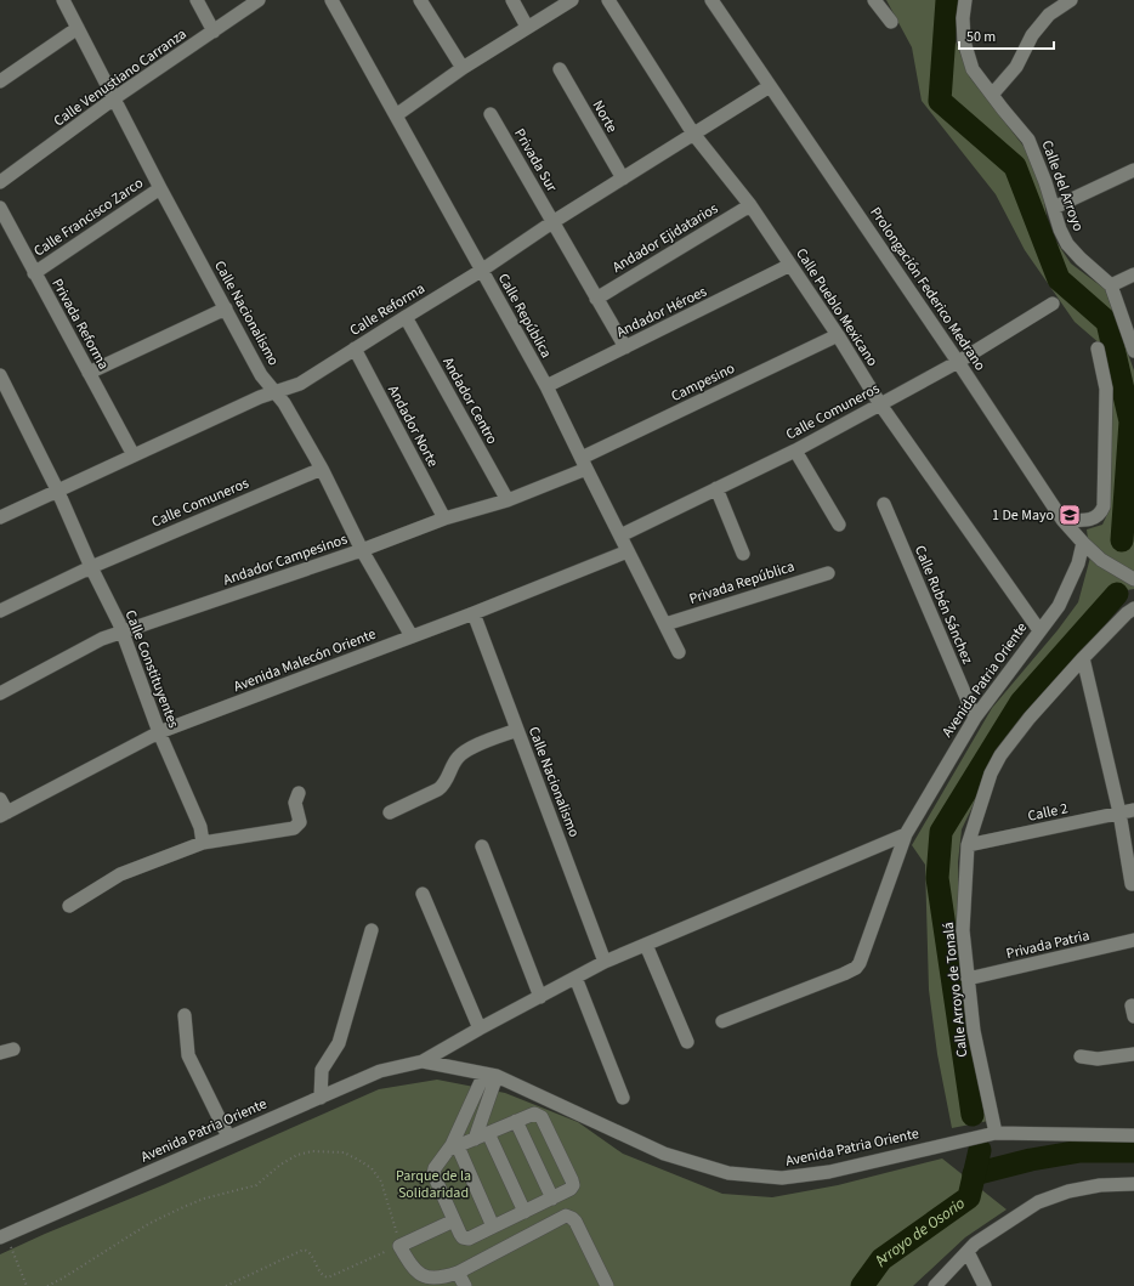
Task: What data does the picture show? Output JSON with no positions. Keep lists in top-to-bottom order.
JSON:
{
  "streets": {
    "street": [
      "Calle Venustiano Carranza",
      "Norte",
      "Privada Sur",
      "Calle del Arroyo",
      "Calle Francisco Zarco",
      "Andador Ejidatarios",
      "Prolongación Federico Medrano",
      "Calle Pueblo Mexicano",
      "Calle Reforma",
      "Andador Héroes",
      "Calle Nacionalismo",
      "Calle República",
      "Privada Reforma",
      "Campesino",
      "Andador Centro",
      "Calle Comuneros",
      "Andador Norte",
      "Andador Campesinos",
      "Privada República",
      "Calle Rubén Sánchez",
      "Avenida Malecón Oriente",
      "Calle Constituyentes",
      "Avenida Patria Oriente",
      "Calle 2",
      "Privada Patria",
      "Calle Arroyo de Tonalá"
    ]
  },
  "crossings": [
    ["Calle Venustiano Carranza", "Calle Nacionalismo"],
    ["Norte", "Calle Reforma"],
    ["Privada Sur", "Andador Ejidatarios"],
    ["Privada Sur", "Calle Reforma"],
    ["Privada Sur", "Andador Héroes"],
    ["Calle Francisco Zarco", "Calle Nacionalismo"],
    ["Calle Francisco Zarco", "Privada Reforma"],
    ["Andador Ejidatarios", "Calle Pueblo Mexicano"],
    ["Prolongación Federico Medrano", "Calle Reforma"],
    ["Prolongación Federico Medrano", "Calle Comuneros"],
    ["Prolongación Federico Medrano", "Avenida Patria Oriente"],
    ["Calle Pueblo Mexicano", "Calle Reforma"],
    ["Calle Pueblo Mexicano", "Andador Héroes"],
    ["Calle Pueblo Mexicano", "Campesino"],
    ["Calle Pueblo Mexicano", "Calle Comuneros"],
    ["Calle Pueblo Mexicano", "Avenida Patria Oriente"],
    ["Calle Reforma", "Calle Nacionalismo"],
    ["Calle Reforma", "Calle República"],
    ["Calle Reforma", "Privada Reforma"],
    ["Calle Reforma", "Andador Centro"],
    ["Calle Reforma", "Andador Norte"],
    ["Calle Reforma", "Calle Constituyentes"],
    ["Andador Héroes", "Calle República"],
    ["Calle Nacionalismo", "Calle Comuneros"],
    ["Calle Nacionalismo", "Andador Campesinos"],
    ["Calle Nacionalismo", "Avenida Malecón Oriente"],
    ["Calle Nacionalismo", "Avenida Patria Oriente"],
    ["Calle República", "Campesino"],
    ["Calle República", "Calle Comuneros"],
    ["Calle República", "Andador Campesinos"],
    ["Calle República", "Privada República"],
    ["Calle República", "Avenida Malecón Oriente"],
    ["Campesino", "Andador Campesinos"],
    ["Andador Centro", "Andador Campesinos"],
    ["Calle Comuneros", "Calle Constituyentes"],
    ["Andador Norte", "Andador Campesinos"],
    ["Andador Campesinos", "Calle Constituyentes"],
    ["Calle Rubén Sánchez", "Avenida Patria Oriente"],
    ["Avenida Malecón Oriente", "Calle Constituyentes"],
    ["Avenida Patria Oriente", "Calle Arroyo de Tonalá"],
    ["Calle 2", "Calle Arroyo de Tonalá"],
    ["Privada Patria", "Calle Arroyo de Tonalá"]
  ],
  "water": ["Arroyo de Osorio"],
  "parks": ["Parque de la Solidaridad"],
  "places": {
    "school or university": ["1 De Mayo"]
  },
  "scale_bar": "50 m"
}
